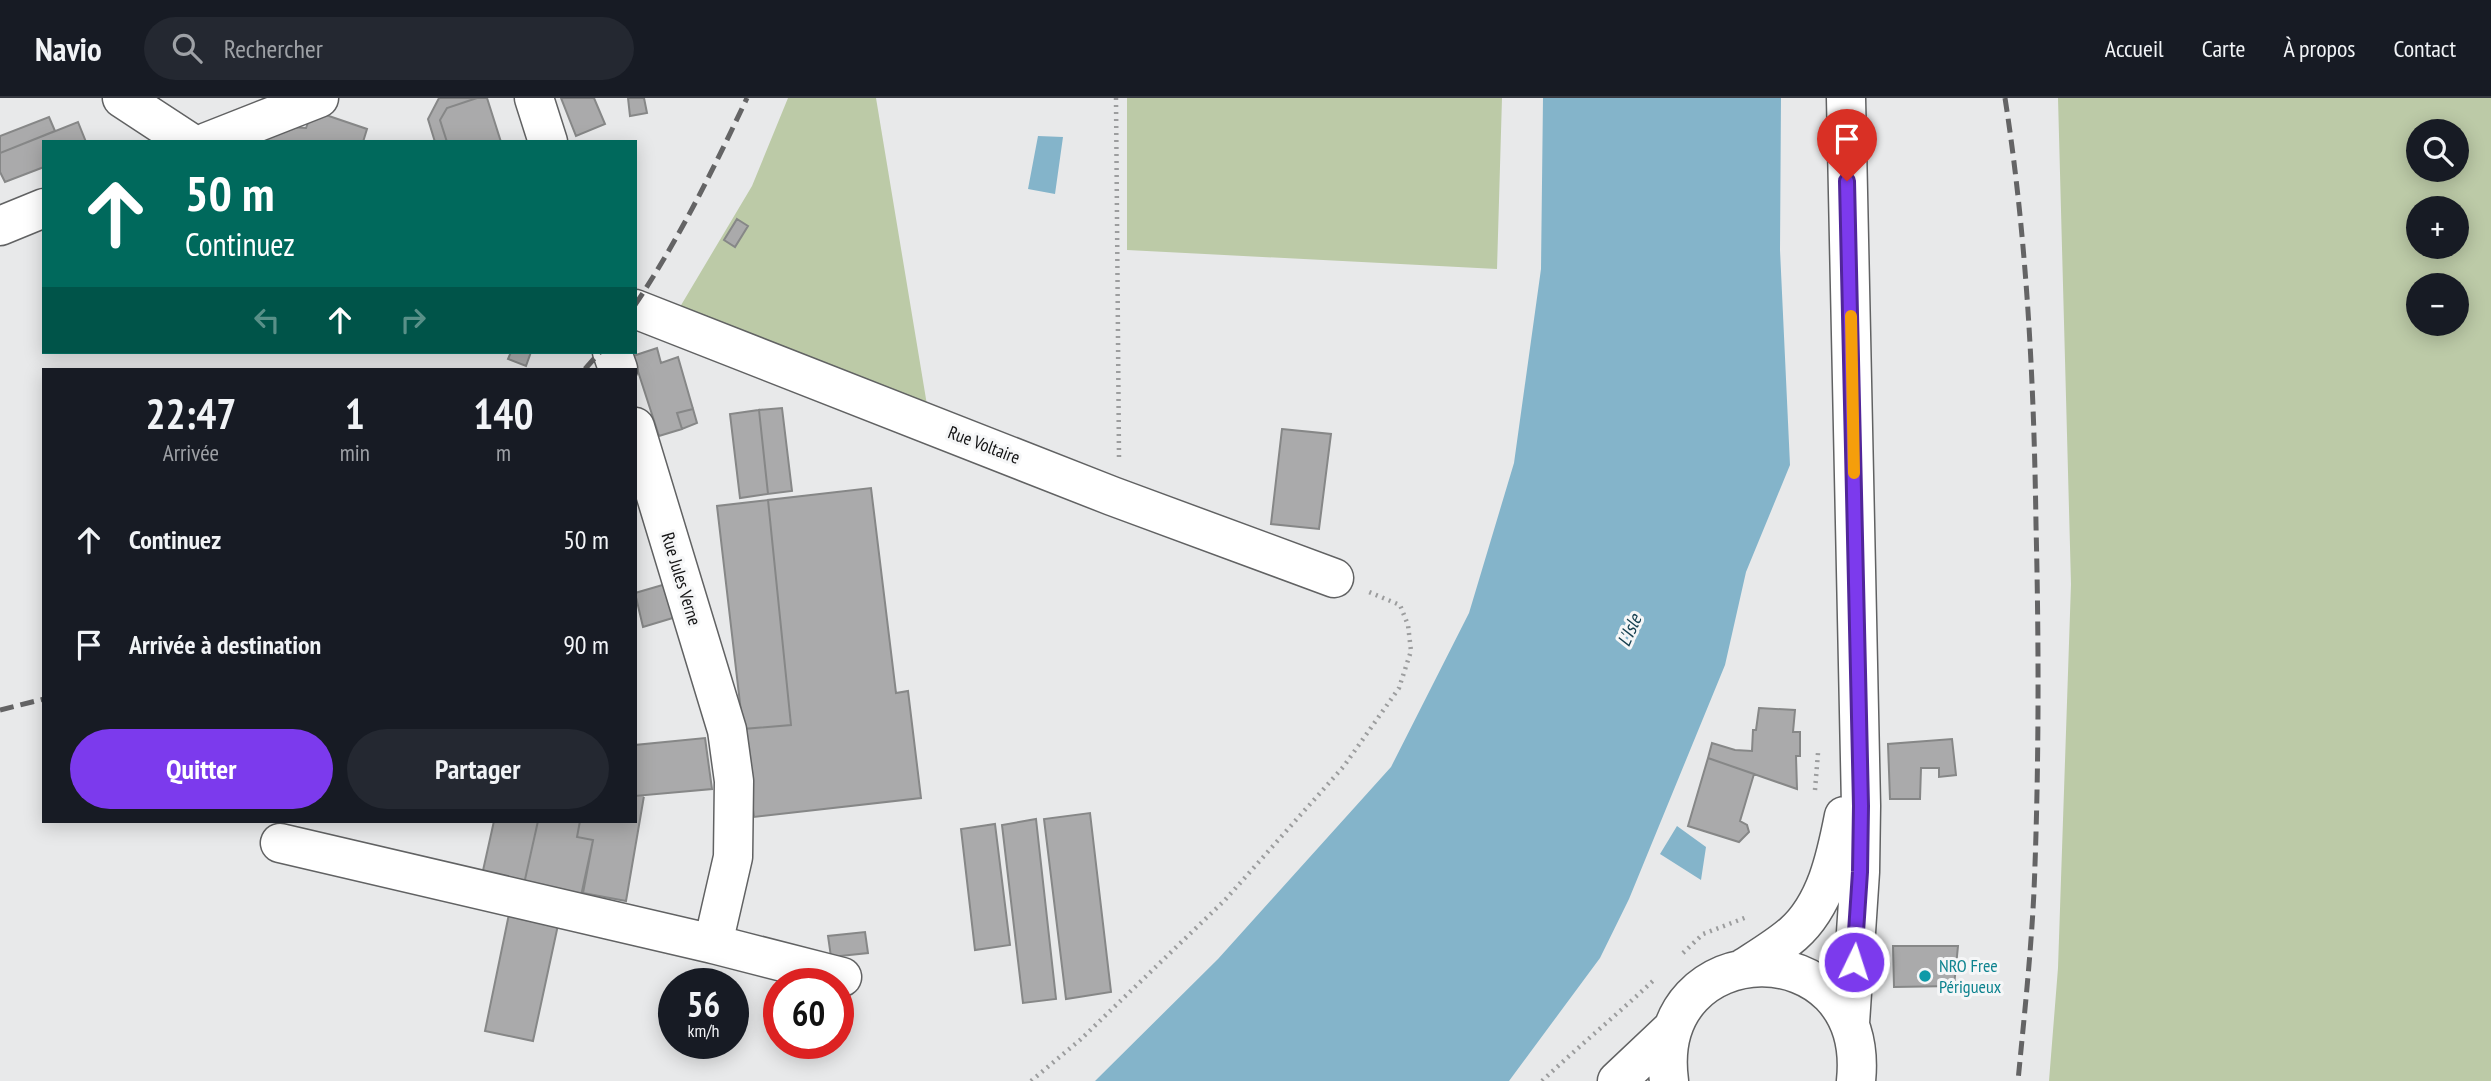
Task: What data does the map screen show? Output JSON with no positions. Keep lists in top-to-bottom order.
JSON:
{
  "streets": {
    "main road": ["Rue Voltaire", "Rue Jules Verne"]
  },
  "water": ["L'Isle"],
  "places": ["NRO Free Périgueux"],
  "page": {
    "header": "Navio",
    "search": "Rechercher",
    "nav": [
      "Accueil",
      "Carte",
      "À propos",
      "Contact"
    ],
    "map_buttons": ["+", "−"],
    "turn": ["50 m", "Continuez"],
    "eta": [
      "22:47",
      "Arrivée",
      "1",
      "min",
      "140",
      "m"
    ],
    "list": [
      {
        "name": "Continuez",
        "value": "50 m"
      },
      {
        "name": "Arrivée à destination",
        "value": "90 m"
      }
    ],
    "buttons": ["Quitter", "Partager"],
    "speed": "56 km/h",
    "limit": "60"
  }
}
